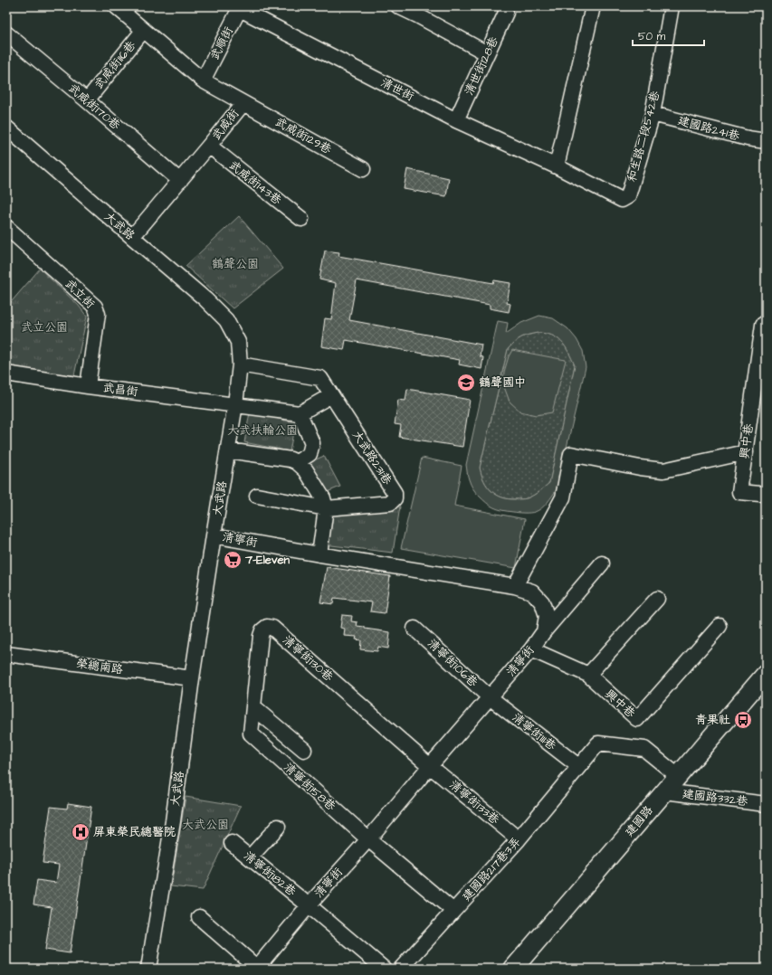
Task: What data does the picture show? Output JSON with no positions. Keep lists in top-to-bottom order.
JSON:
{
  "streets": {
    "main road": ["建國路"],
    "street": [
      "武順街",
      "武威街116巷",
      "清世街128巷",
      "清世街",
      "武威街170巷",
      "武威街",
      "建國路241巷",
      "武威街129巷",
      "和生路二段542巷",
      "武威街143巷",
      "大武路",
      "武立街",
      "武昌街",
      "興中巷",
      "大武路231巷",
      "清寧街",
      "清寧街130巷",
      "清寧街106巷",
      "榮總南路",
      "清寧街111巷",
      "清寧街158巷",
      "建國路332巷",
      "清寧街133巷",
      "建國路217巷3弄",
      "清寧街182巷"
    ]
  },
  "crossings": [
    ["武順街", "清世街"],
    ["武順街", "武威街"],
    ["武威街116巷", "武威街170巷"],
    ["武威街116巷", "武威街"],
    ["清世街128巷", "清世街"],
    ["清世街", "和生路二段542巷"],
    ["武威街170巷", "武威街"],
    ["武威街", "武威街129巷"],
    ["武威街", "武威街143巷"],
    ["武威街", "大武路"],
    ["建國路241巷", "和生路二段542巷"],
    ["大武路", "武昌街"],
    ["大武路", "大武路231巷"],
    ["大武路", "清寧街"],
    ["大武路", "榮總南路"],
    ["武立街", "武昌街"],
    ["興中巷", "清寧街"],
    ["清寧街", "清寧街130巷"],
    ["清寧街", "清寧街106巷"],
    ["清寧街", "清寧街111巷"],
    ["清寧街", "清寧街158巷"],
    ["清寧街", "清寧街133巷"],
    ["清寧街", "清寧街182巷"],
    ["清寧街130巷", "清寧街158巷"],
    ["清寧街130巷", "清寧街133巷"],
    ["清寧街106巷", "清寧街111巷"],
    ["清寧街111巷", "建國路217巷3弄"],
    ["清寧街158巷", "建國路217巷3弄"],
    ["建國路332巷", "建國路"],
    ["清寧街133巷", "建國路217巷3弄"],
    ["建國路", "建國路217巷3弄"]
  ],
  "parks": [
    "鶴聲公園",
    "武立公園",
    "大武扶輪公園",
    "大武公園"
  ],
  "places": {
    "school or university": ["鶴聲國中"],
    "supermarket": ["7-Eleven"],
    "bus stop": ["青果社"],
    "hospital": ["屏東榮民總醫院"]
  },
  "scale_bar": "50 m"
}
